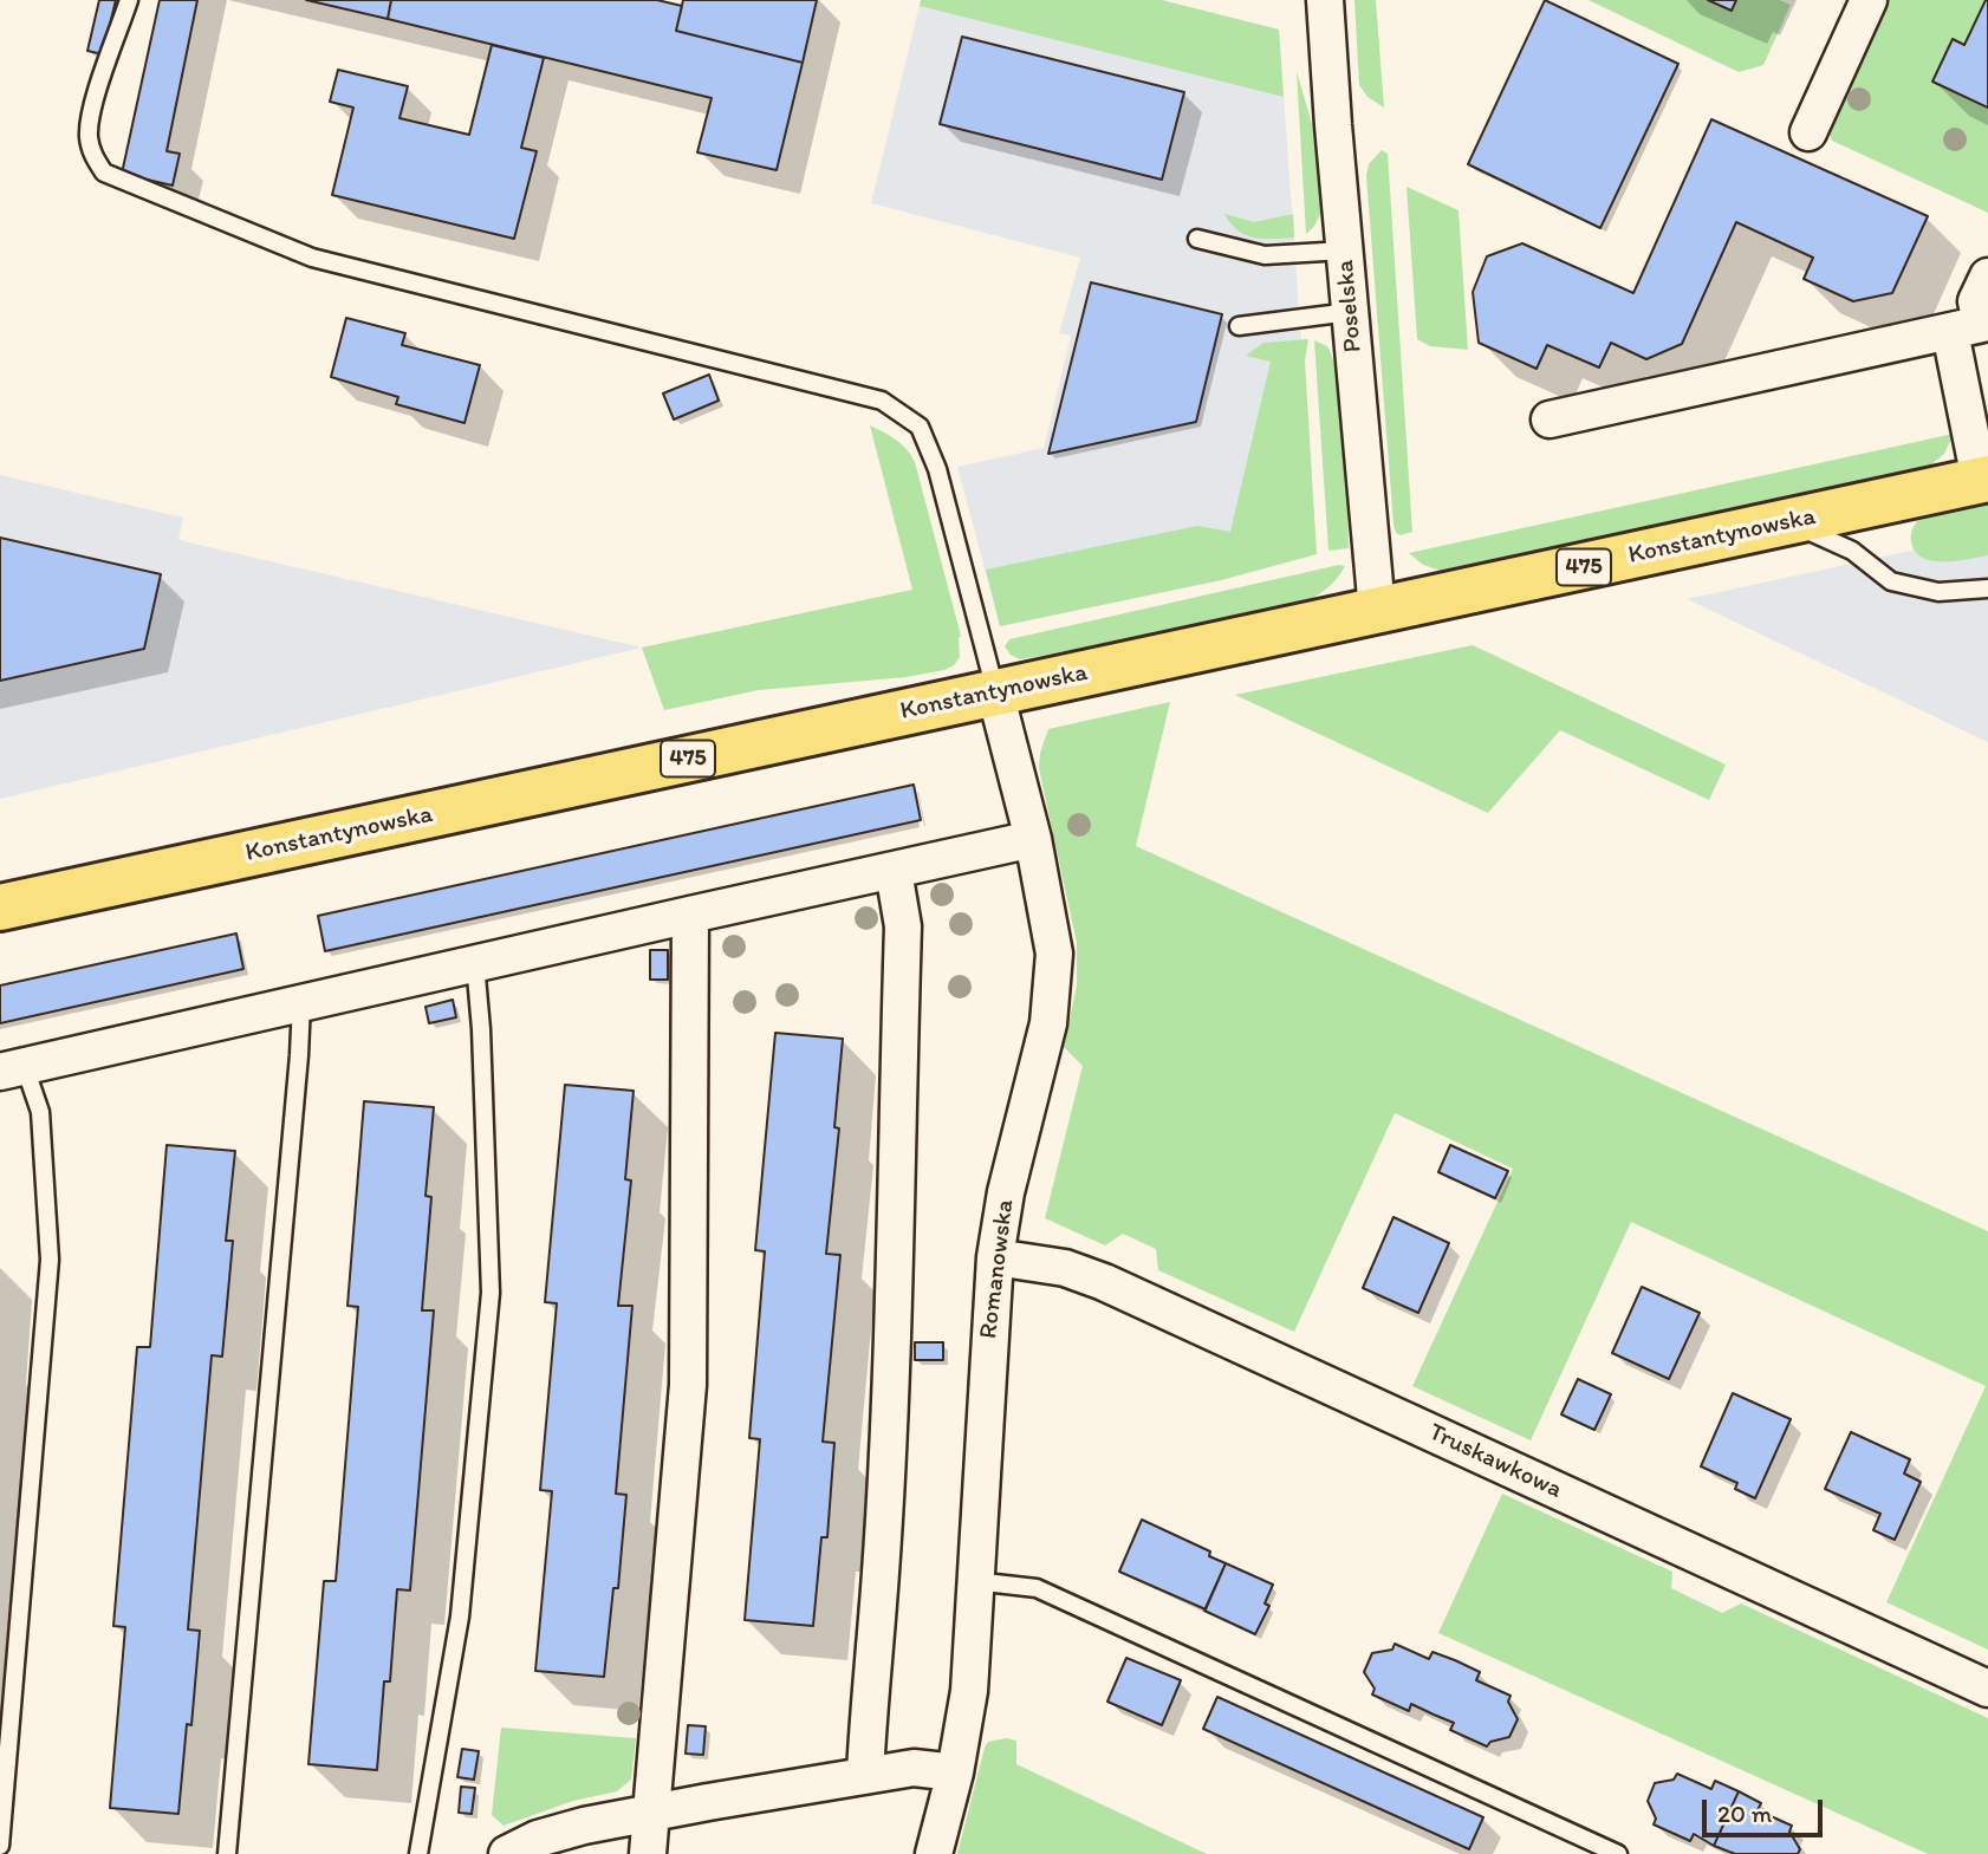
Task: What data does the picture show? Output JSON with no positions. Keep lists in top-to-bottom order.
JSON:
{
  "streets": {
    "main road": ["Konstantynowska", "475"],
    "street": ["Poselska", "Romanowska", "Truskawkowa"]
  },
  "crossings": [
    ["Poselska", "Konstantynowska"],
    ["Konstantynowska", "Romanowska"],
    ["Romanowska", "Truskawkowa"]
  ],
  "scale_bar": "20 m"
}
